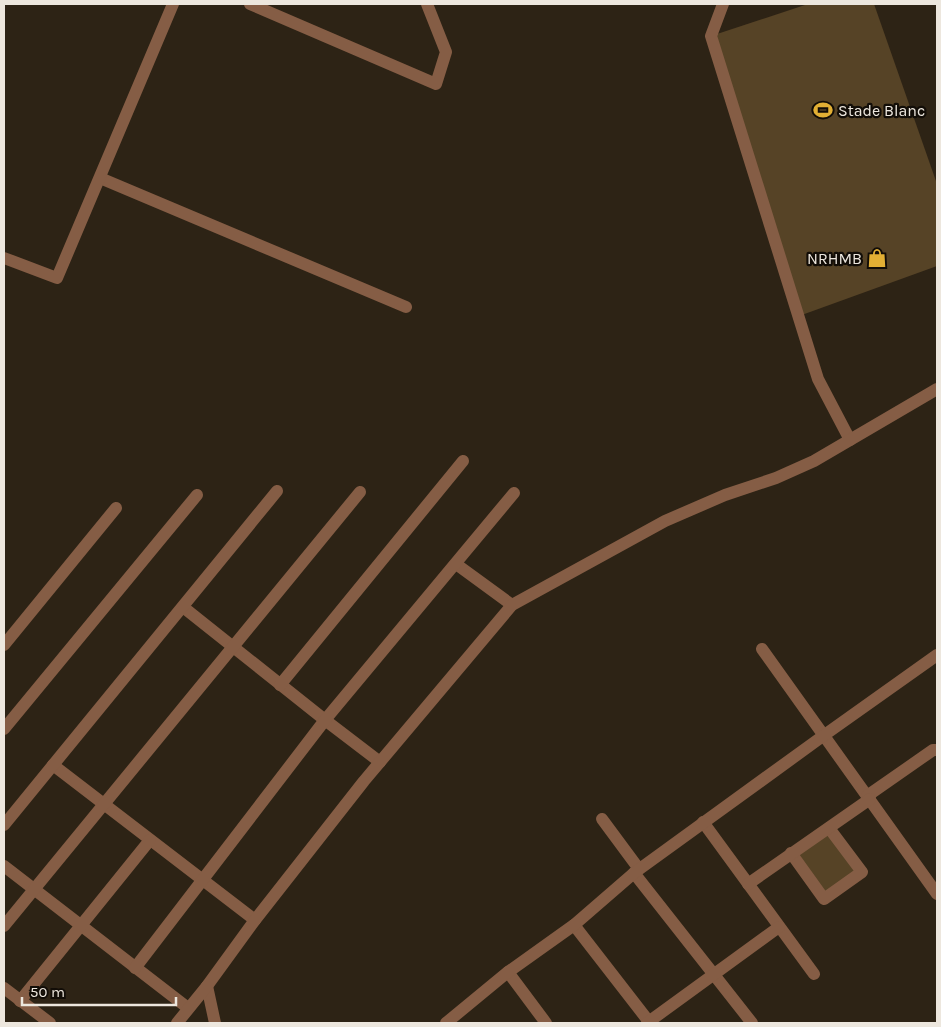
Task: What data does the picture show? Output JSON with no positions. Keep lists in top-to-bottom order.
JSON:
{
  "places": {
    "sports": ["Stade Blanc"],
    "shop": ["NRHMB"]
  },
  "scale_bar": "50 m"
}
